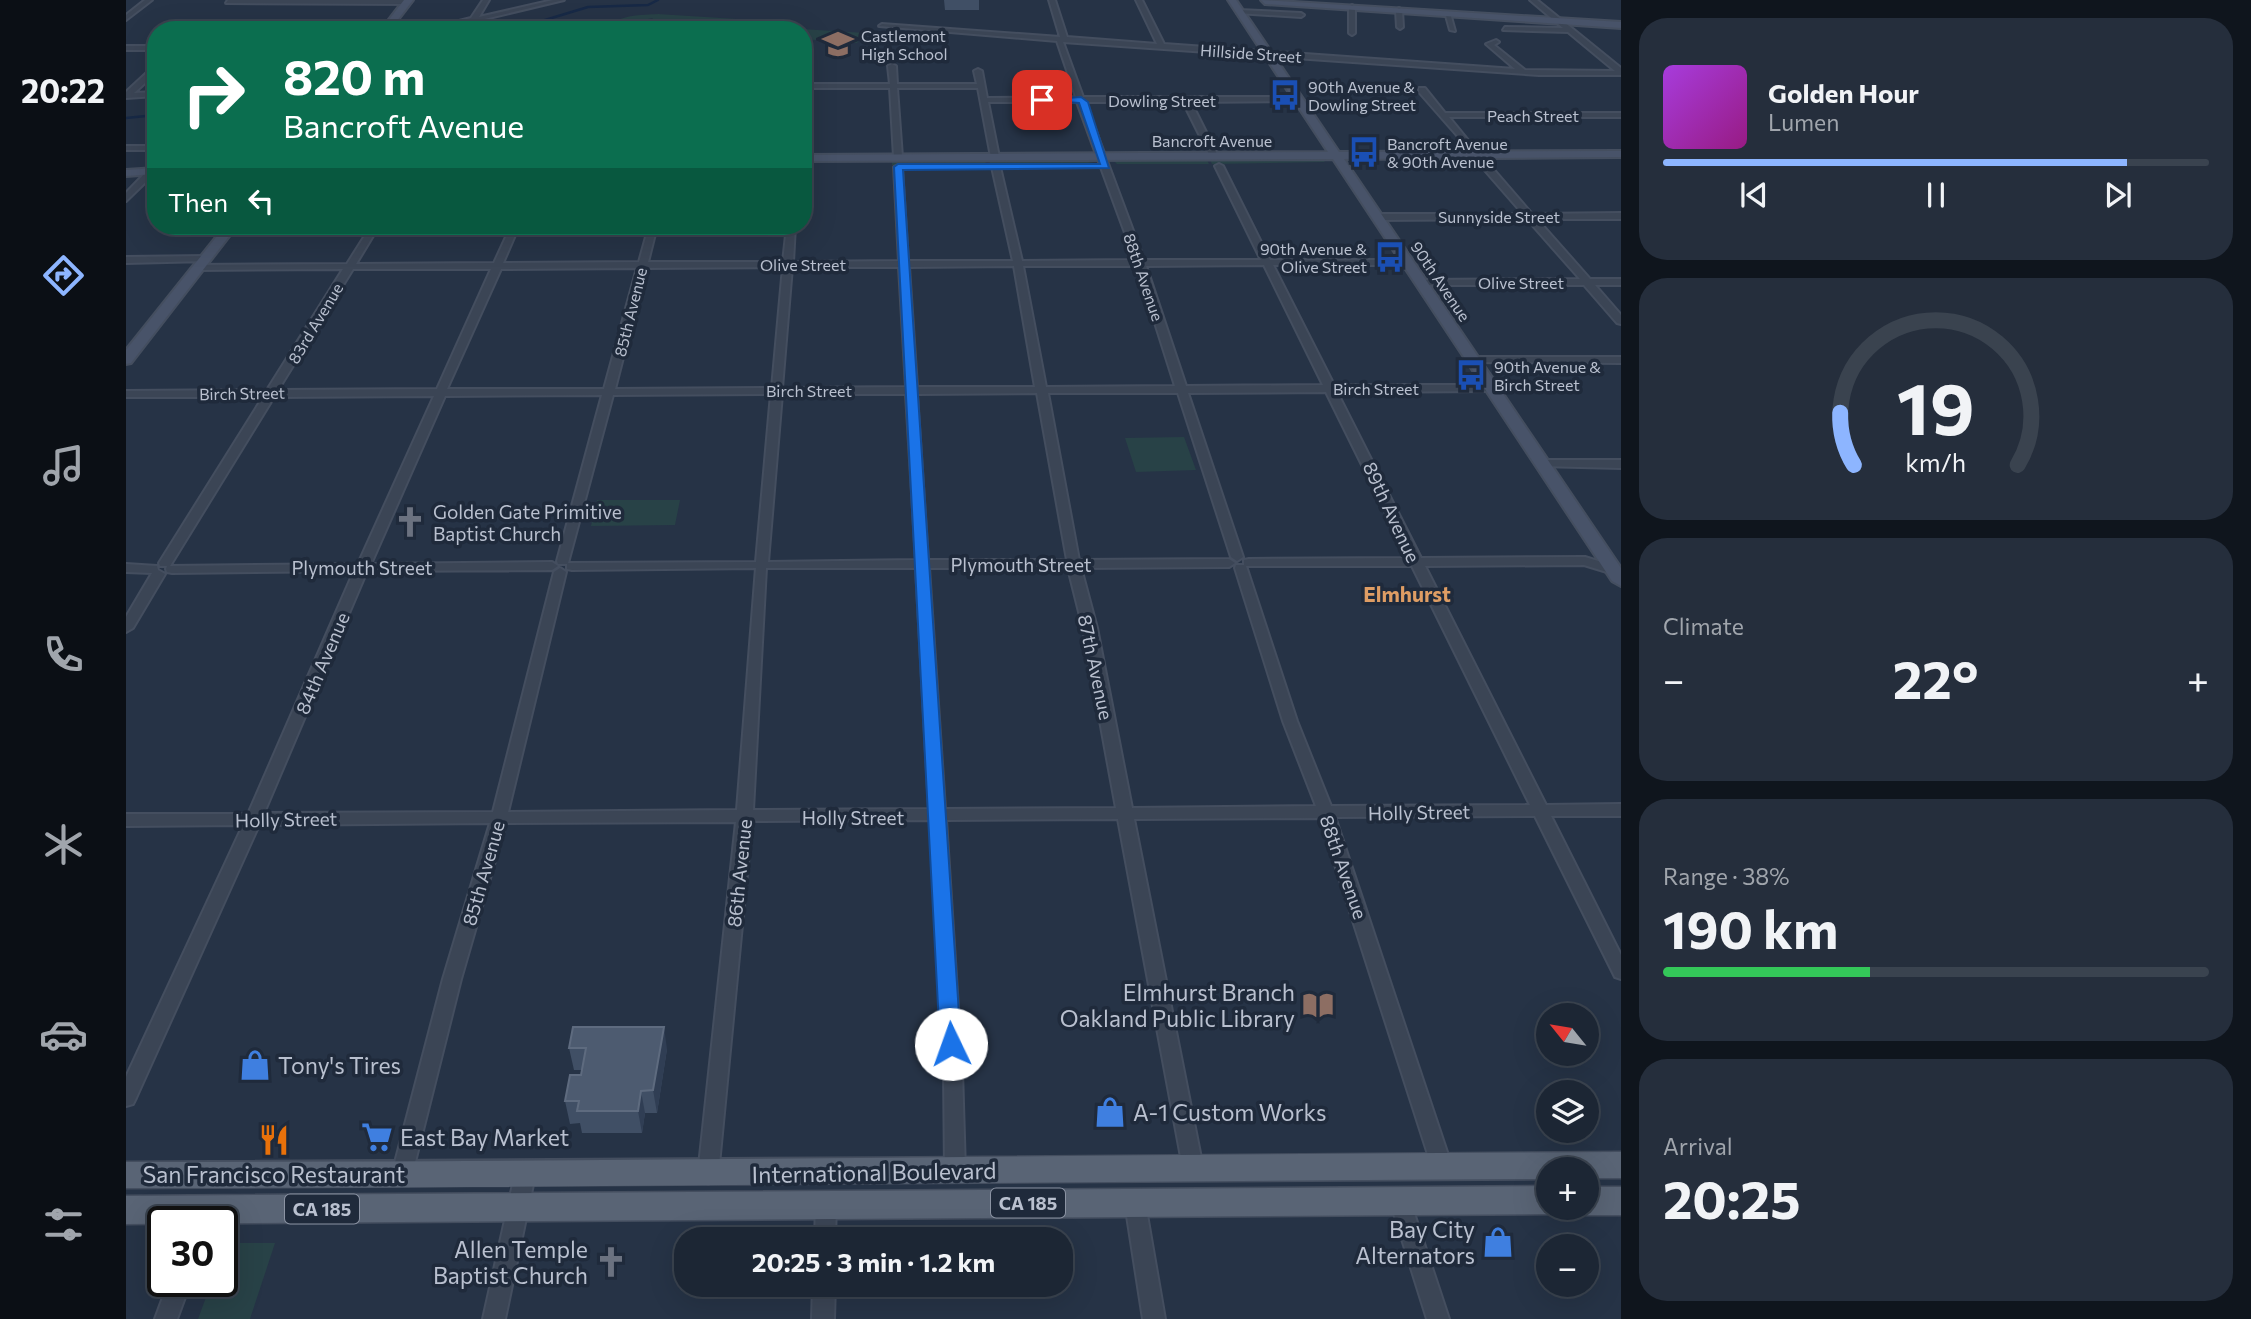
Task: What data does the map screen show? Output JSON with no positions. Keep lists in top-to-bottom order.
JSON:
{
  "streets": {
    "main road": [
      "Bancroft Avenue",
      "90th Avenue",
      "International Boulevard",
      "CA 185"
    ],
    "street": [
      "Hillside Street",
      "Dowling Street",
      "Peach Street",
      "Sunnyside Street",
      "Olive Street",
      "88th Avenue",
      "85th Avenue",
      "83rd Avenue",
      "Birch Street",
      "89th Avenue",
      "Plymouth Street",
      "84th Avenue",
      "87th Avenue",
      "Holly Street",
      "86th Avenue"
    ]
  },
  "crossings": [
    ["Hillside Street", "88th Avenue"],
    ["Hillside Street", "90th Avenue"],
    ["Dowling Street", "88th Avenue"],
    ["Dowling Street", "90th Avenue"],
    ["Dowling Street", "89th Avenue"],
    ["Dowling Street", "87th Avenue"],
    ["Bancroft Avenue", "88th Avenue"],
    ["Bancroft Avenue", "90th Avenue"],
    ["Bancroft Avenue", "89th Avenue"],
    ["Bancroft Avenue", "87th Avenue"],
    ["Sunnyside Street", "90th Avenue"],
    ["Olive Street", "88th Avenue"],
    ["Olive Street", "90th Avenue"],
    ["Olive Street", "85th Avenue"],
    ["Olive Street", "83rd Avenue"],
    ["Olive Street", "89th Avenue"],
    ["Olive Street", "84th Avenue"],
    ["Olive Street", "87th Avenue"],
    ["Olive Street", "86th Avenue"],
    ["88th Avenue", "Birch Street"],
    ["88th Avenue", "Plymouth Street"],
    ["88th Avenue", "Holly Street"],
    ["88th Avenue", "International Boulevard"],
    ["90th Avenue", "Birch Street"],
    ["90th Avenue", "Plymouth Street"],
    ["85th Avenue", "Birch Street"],
    ["85th Avenue", "Plymouth Street"],
    ["85th Avenue", "Holly Street"],
    ["85th Avenue", "International Boulevard"],
    ["83rd Avenue", "Birch Street"],
    ["83rd Avenue", "Plymouth Street"],
    ["Birch Street", "89th Avenue"],
    ["Birch Street", "84th Avenue"],
    ["Birch Street", "87th Avenue"],
    ["Birch Street", "86th Avenue"],
    ["89th Avenue", "Plymouth Street"],
    ["89th Avenue", "Holly Street"],
    ["Plymouth Street", "84th Avenue"],
    ["Plymouth Street", "87th Avenue"],
    ["Plymouth Street", "86th Avenue"],
    ["84th Avenue", "Holly Street"],
    ["87th Avenue", "Holly Street"],
    ["87th Avenue", "International Boulevard"],
    ["Holly Street", "86th Avenue"],
    ["86th Avenue", "International Boulevard"]
  ],
  "districts": ["Elmhurst"],
  "places": {
    "school or university": ["Castlemont High School"],
    "bus stop": [
      "90th Avenue & Dowling Street",
      "Bancroft Avenue & 90th Avenue",
      "90th Avenue & Olive Street",
      "90th Avenue & Birch Street"
    ],
    "church": ["Golden Gate Primitive Baptist Church", "Allen Temple Baptist Church"],
    "library": ["Elmhurst Branch Oakland Public Library"],
    "shop": ["Tony's Tires", "A-1 Custom Works", "Bay City Alternators"],
    "supermarket": ["East Bay Market"],
    "restaurant": ["San Francisco Restaurant"]
  },
  "north": "top left",
  "page": {
    "tabs": "20:22",
    "turn": ["820 m", "Bancroft Avenue"],
    "song": ["Golden Hour", "Lumen"],
    "then": "Then",
    "tile": [
      "Climate",
      ["Range · 38%", "190 km"],
      ["Arrival", "20:25"]
    ],
    "heat": ["−", "22°", "+"],
    "map_buttons": ["+", "−"],
    "limit": "30",
    "trip": "20:25 · 3 min · 1.2 km",
    "gauge": ["19", "km/h"]
  }
}
